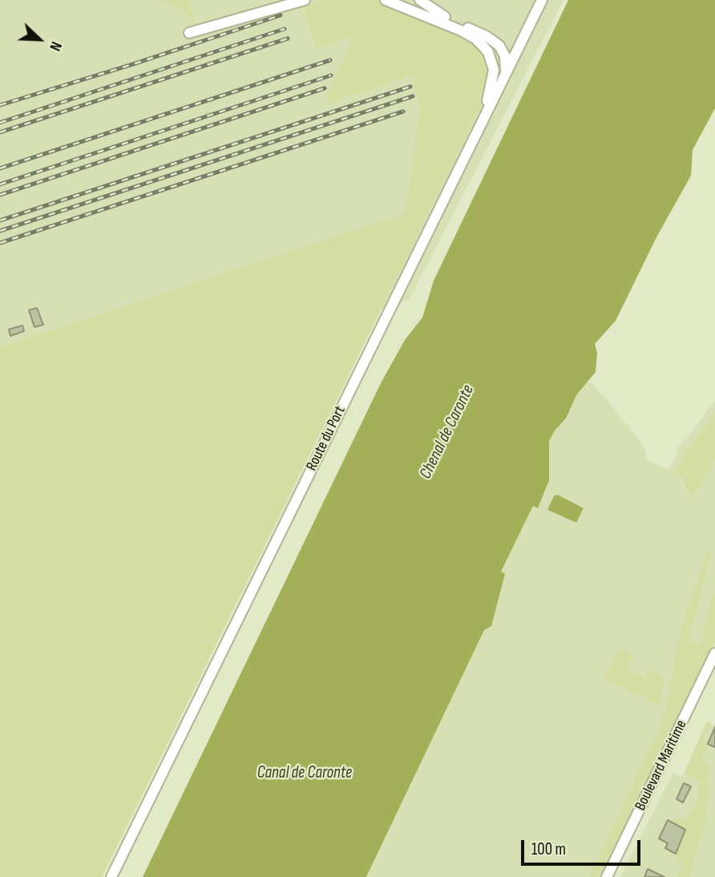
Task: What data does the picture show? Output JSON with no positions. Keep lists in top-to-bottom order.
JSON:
{
  "streets": {
    "street": ["Route du Port", "Boulevard Maritime"]
  },
  "water": ["Chenal de Caronte", "Canal de Caronte"],
  "scale_bar": "100 m",
  "north": "bottom right"
}
